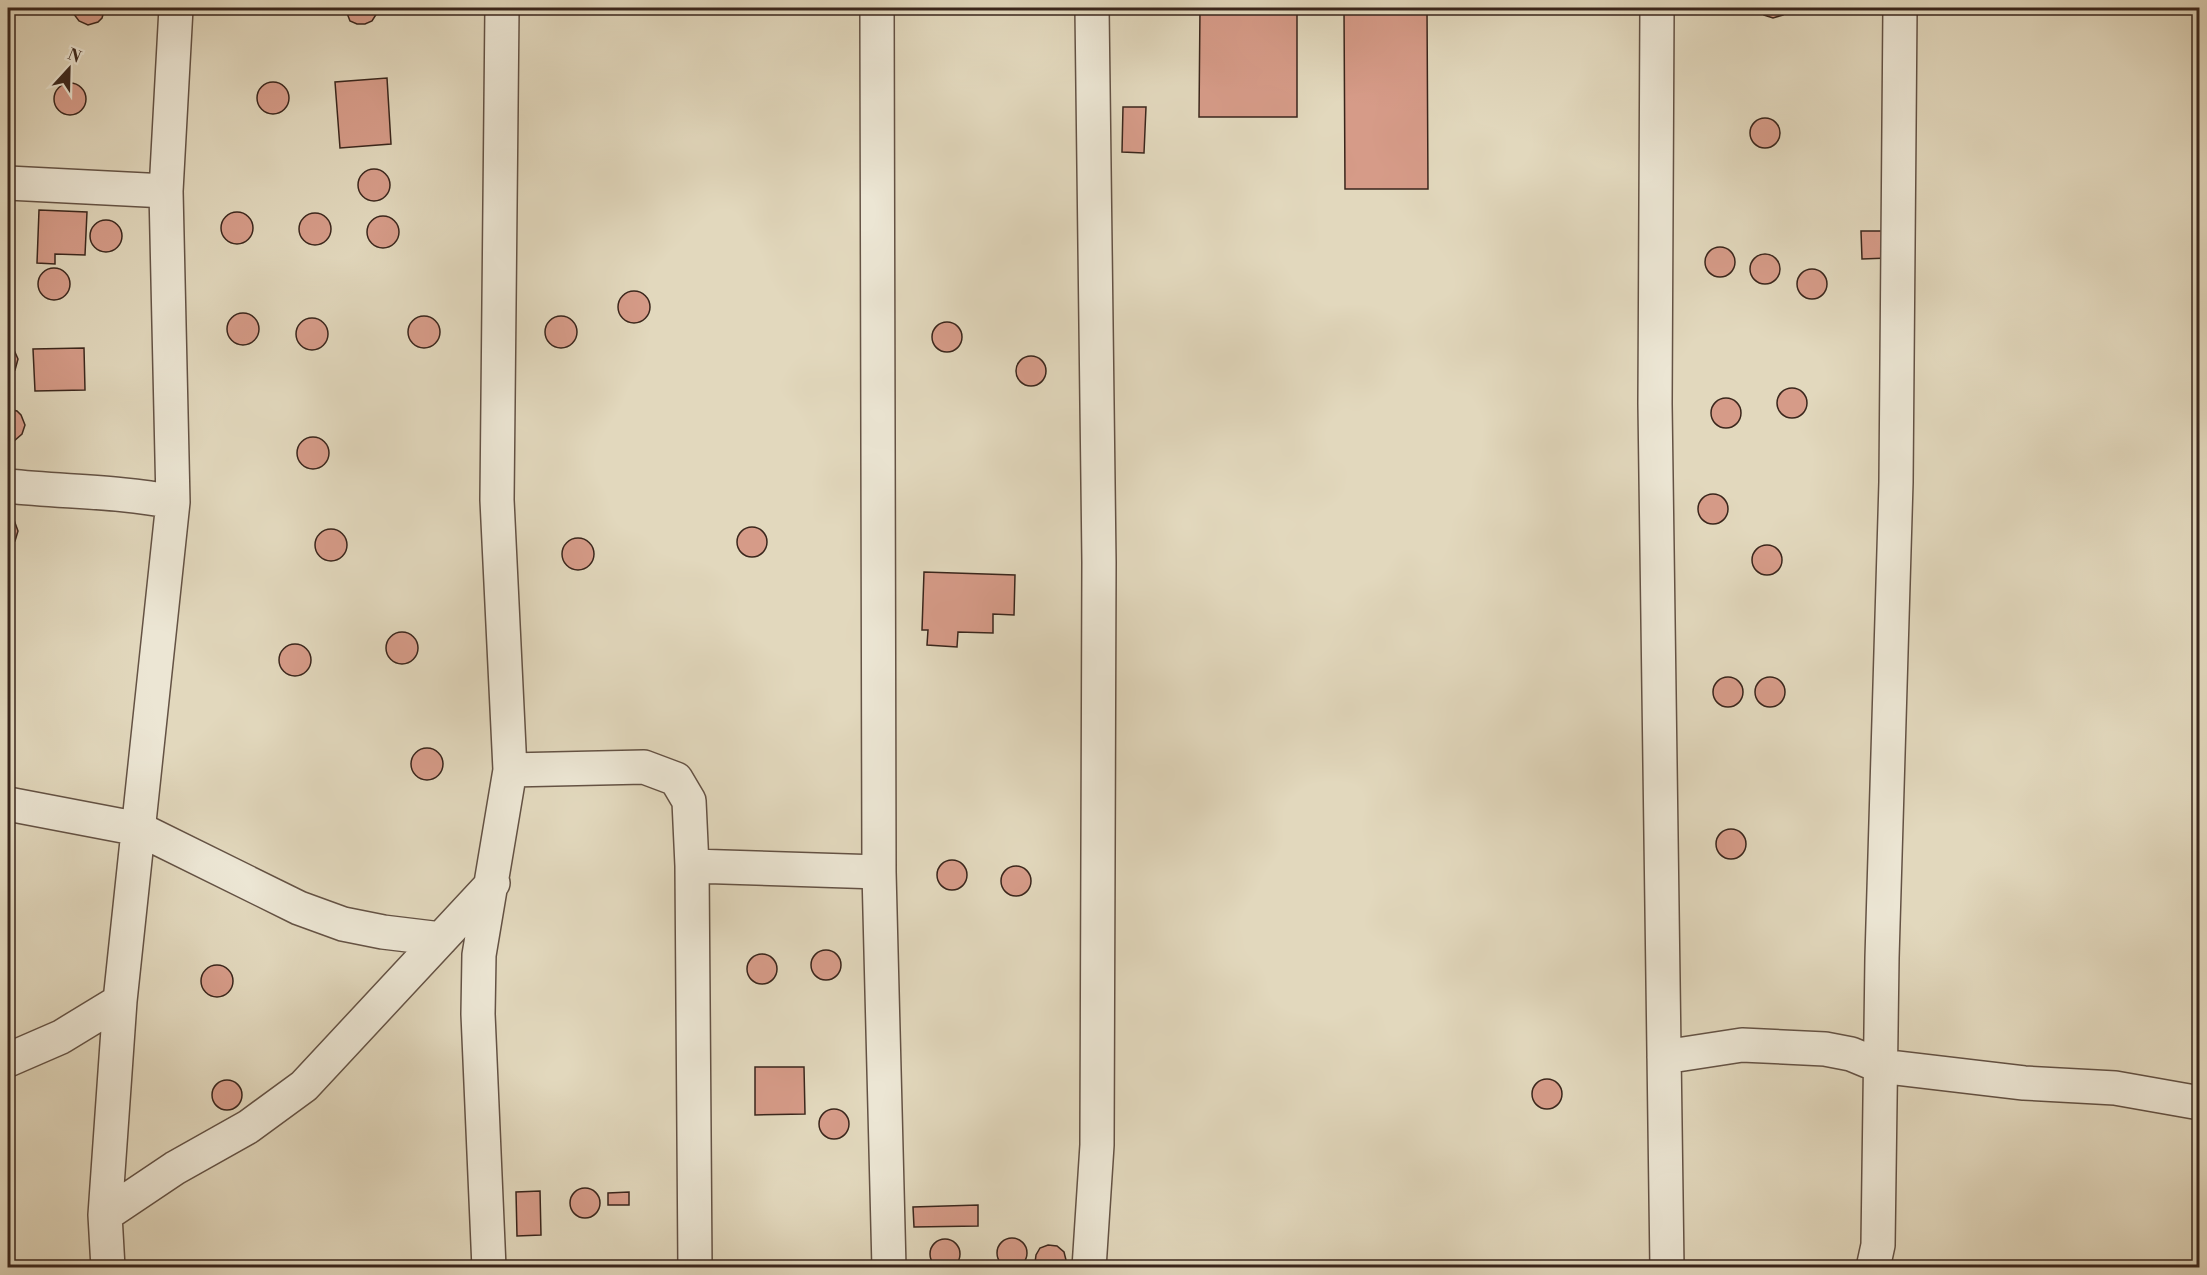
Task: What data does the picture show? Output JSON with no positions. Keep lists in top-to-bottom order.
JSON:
{
  "north": "top"
}
